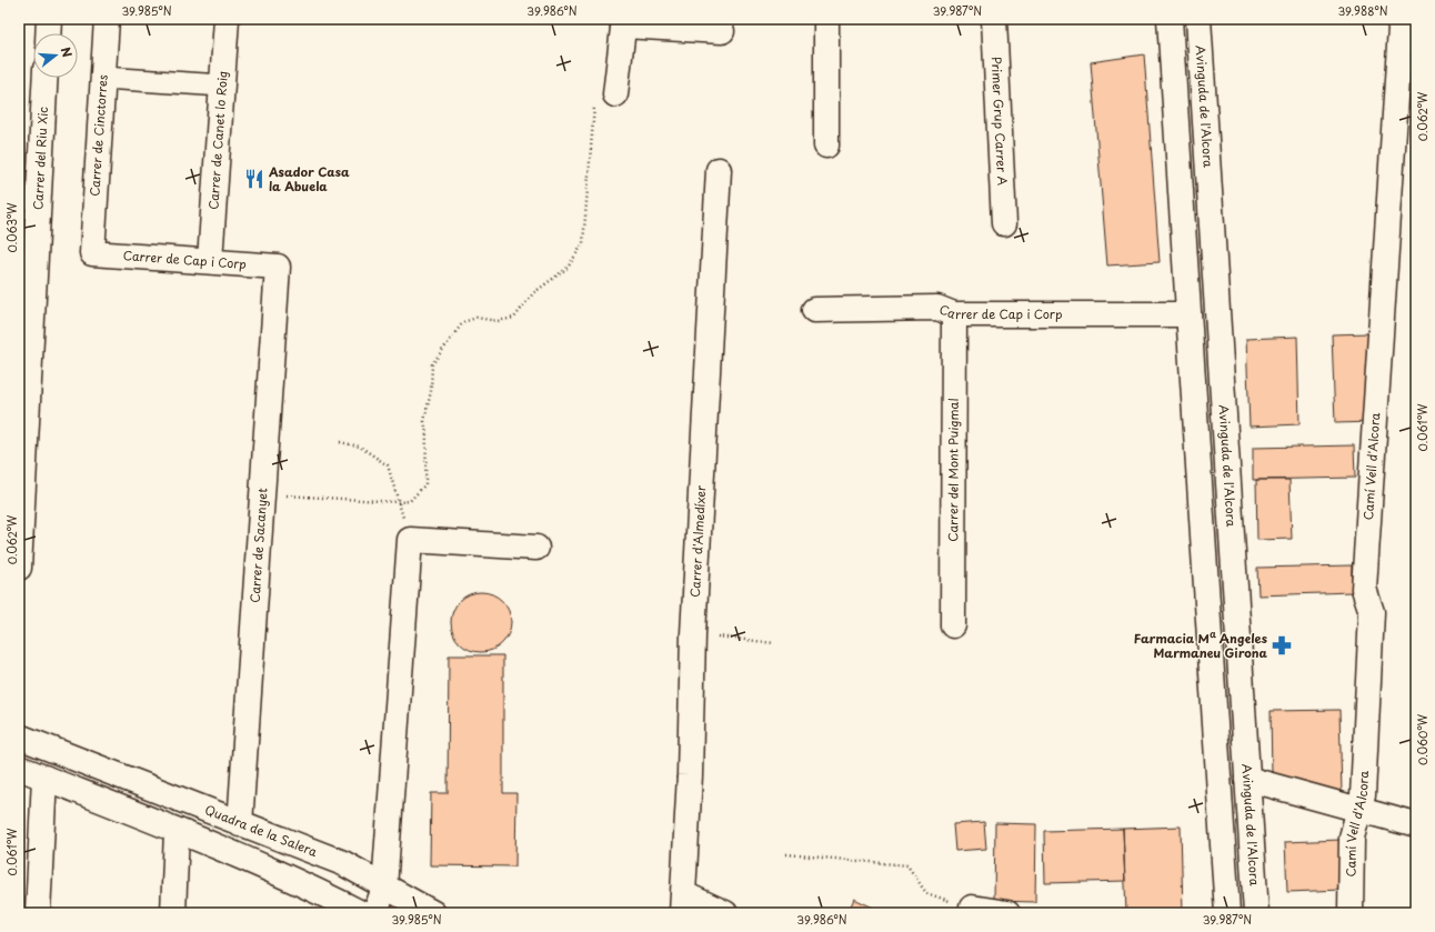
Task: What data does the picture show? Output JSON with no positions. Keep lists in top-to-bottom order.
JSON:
{
  "streets": {
    "street": [
      "Avinguda de l'Alcora",
      "Primer Grup Carrer A",
      "Carrer de Cinctorres",
      "Carrer de Canet lo Roig",
      "Carrer del Riu Xic",
      "Carrer de Cap i Corp",
      "Camí Vell d'Alcora",
      "Carrer del Mont Puigmal",
      "Carrer d'Almedíxer",
      "Carrer de Sacanyet",
      "Quadra de la Salera"
    ]
  },
  "crossings": [
    ["Carrer de Cinctorres", "Carrer de Cap i Corp"],
    ["Carrer de Canet lo Roig", "Carrer de Cap i Corp"],
    ["Carrer de Cap i Corp", "Carrer del Mont Puigmal"],
    ["Carrer de Cap i Corp", "Carrer de Sacanyet"],
    ["Carrer de Sacanyet", "Quadra de la Salera"]
  ],
  "places": {
    "restaurant": ["Asador Casa la Abuela"],
    "pharmacy": ["Farmacia Mª Angeles Marmaneu Girona"]
  },
  "north": "right",
  "coordinates": [
    "39.985°N",
    "39.986°N",
    "39.987°N",
    "39.988°N",
    "0.062°W",
    "0.063°W",
    "0.061°W",
    "0.060°W"
  ]
}
